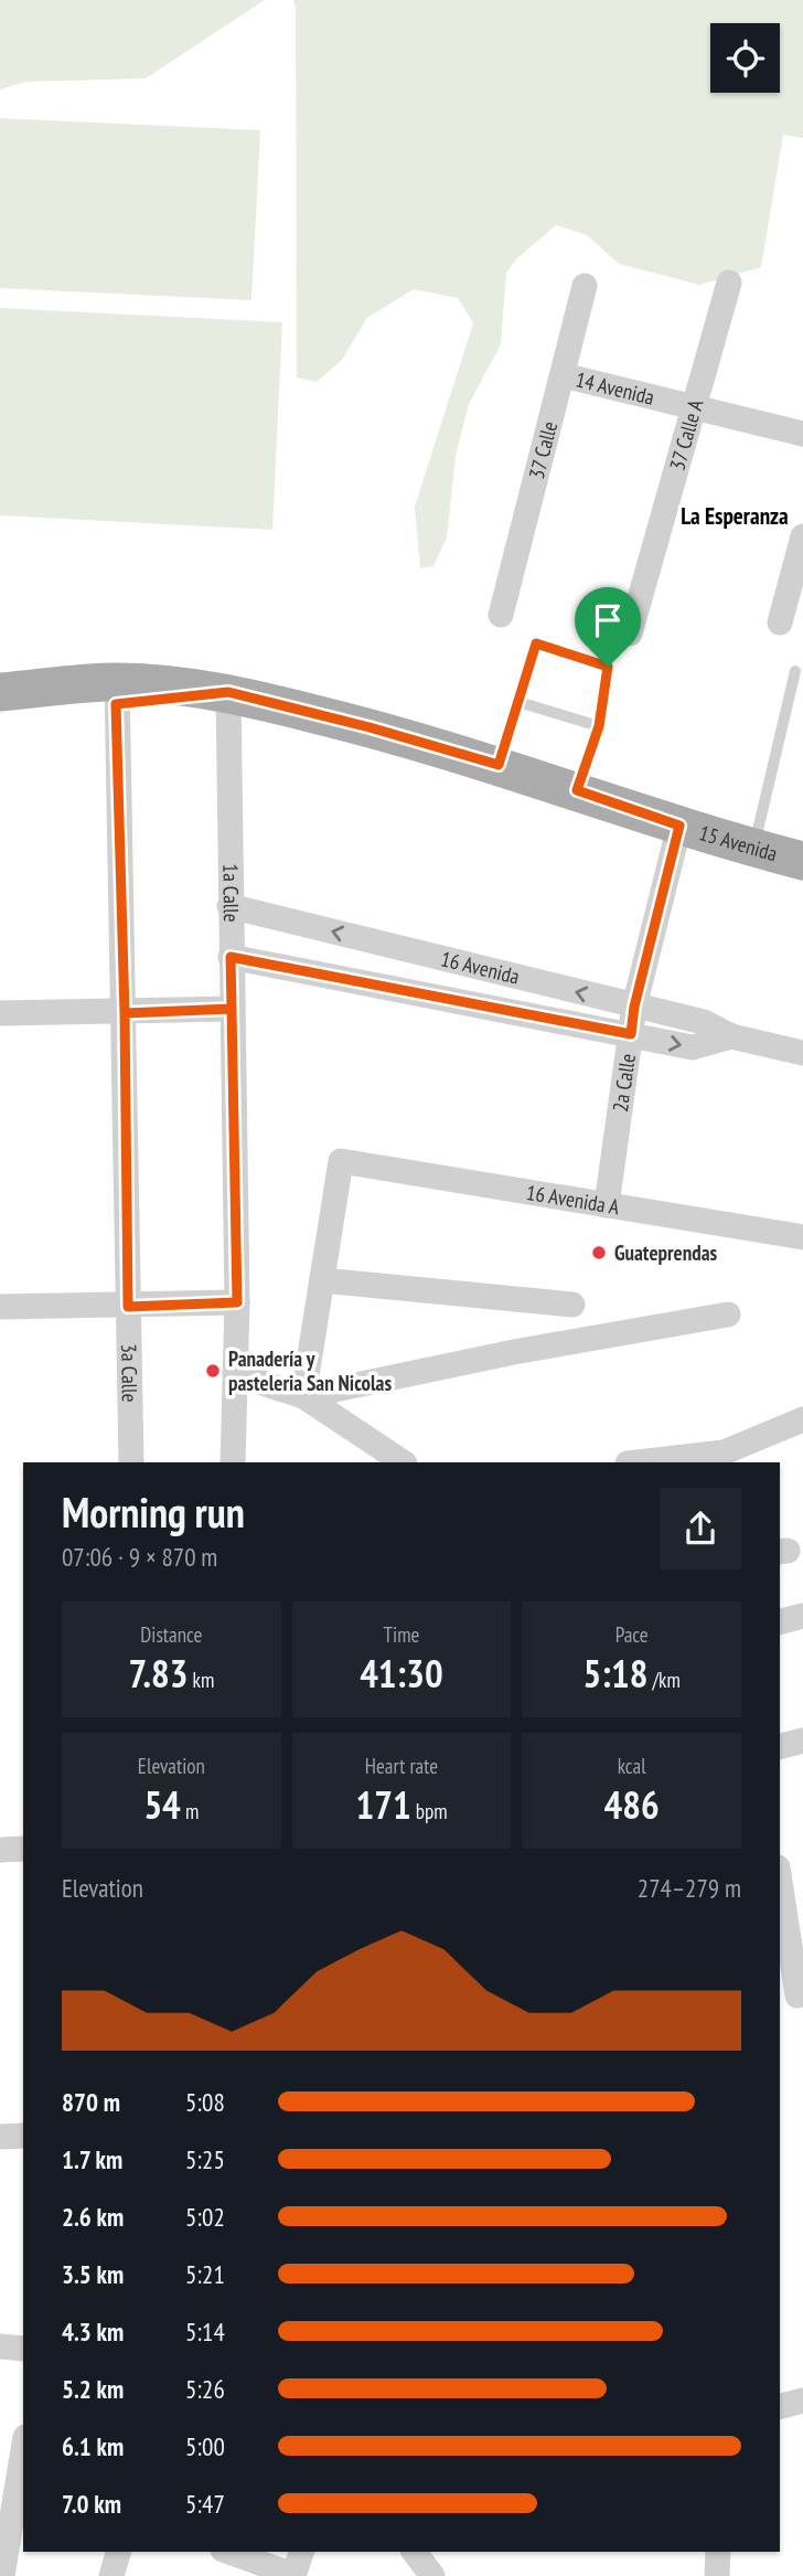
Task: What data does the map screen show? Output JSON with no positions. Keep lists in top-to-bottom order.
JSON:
{
  "streets": {
    "main road": ["15 Avenida"],
    "street": [
      "14 Avenida",
      "37 Calle A",
      "37 Calle",
      "1a Calle",
      "16 Avenida",
      "2a Calle",
      "16 Avenida A",
      "3a Calle"
    ]
  },
  "crossings": [
    ["14 Avenida", "37 Calle A"],
    ["14 Avenida", "37 Calle"],
    ["15 Avenida", "1a Calle"],
    ["15 Avenida", "2a Calle"],
    ["1a Calle", "16 Avenida"],
    ["16 Avenida", "2a Calle"],
    ["2a Calle", "16 Avenida A"]
  ],
  "districts": ["La Esperanza"],
  "places": ["Guateprendas", "Panadería y pasteleria San Nicolas"],
  "page": {
    "heading": ["Morning run", "07:06 · 9 × 870 m"],
    "stats": [
      ["Distance", "7.83 km"],
      ["Time", "41:30"],
      ["Pace", "5:18 /km"],
      ["Elevation", "54 m"],
      ["Heart rate", "171 bpm"],
      ["kcal", "486"]
    ],
    "chart": ["Elevation", "274–279 m"],
    "list": [
      {
        "name": "870 m",
        "note": "5:08"
      },
      {
        "name": "1.7 km",
        "note": "5:25"
      },
      {
        "name": "2.6 km",
        "note": "5:02"
      },
      {
        "name": "3.5 km",
        "note": "5:21"
      },
      {
        "name": "4.3 km",
        "note": "5:14"
      },
      {
        "name": "5.2 km",
        "note": "5:26"
      },
      {
        "name": "6.1 km",
        "note": "5:00"
      },
      {
        "name": "7.0 km",
        "note": "5:47"
      }
    ]
  }
}
